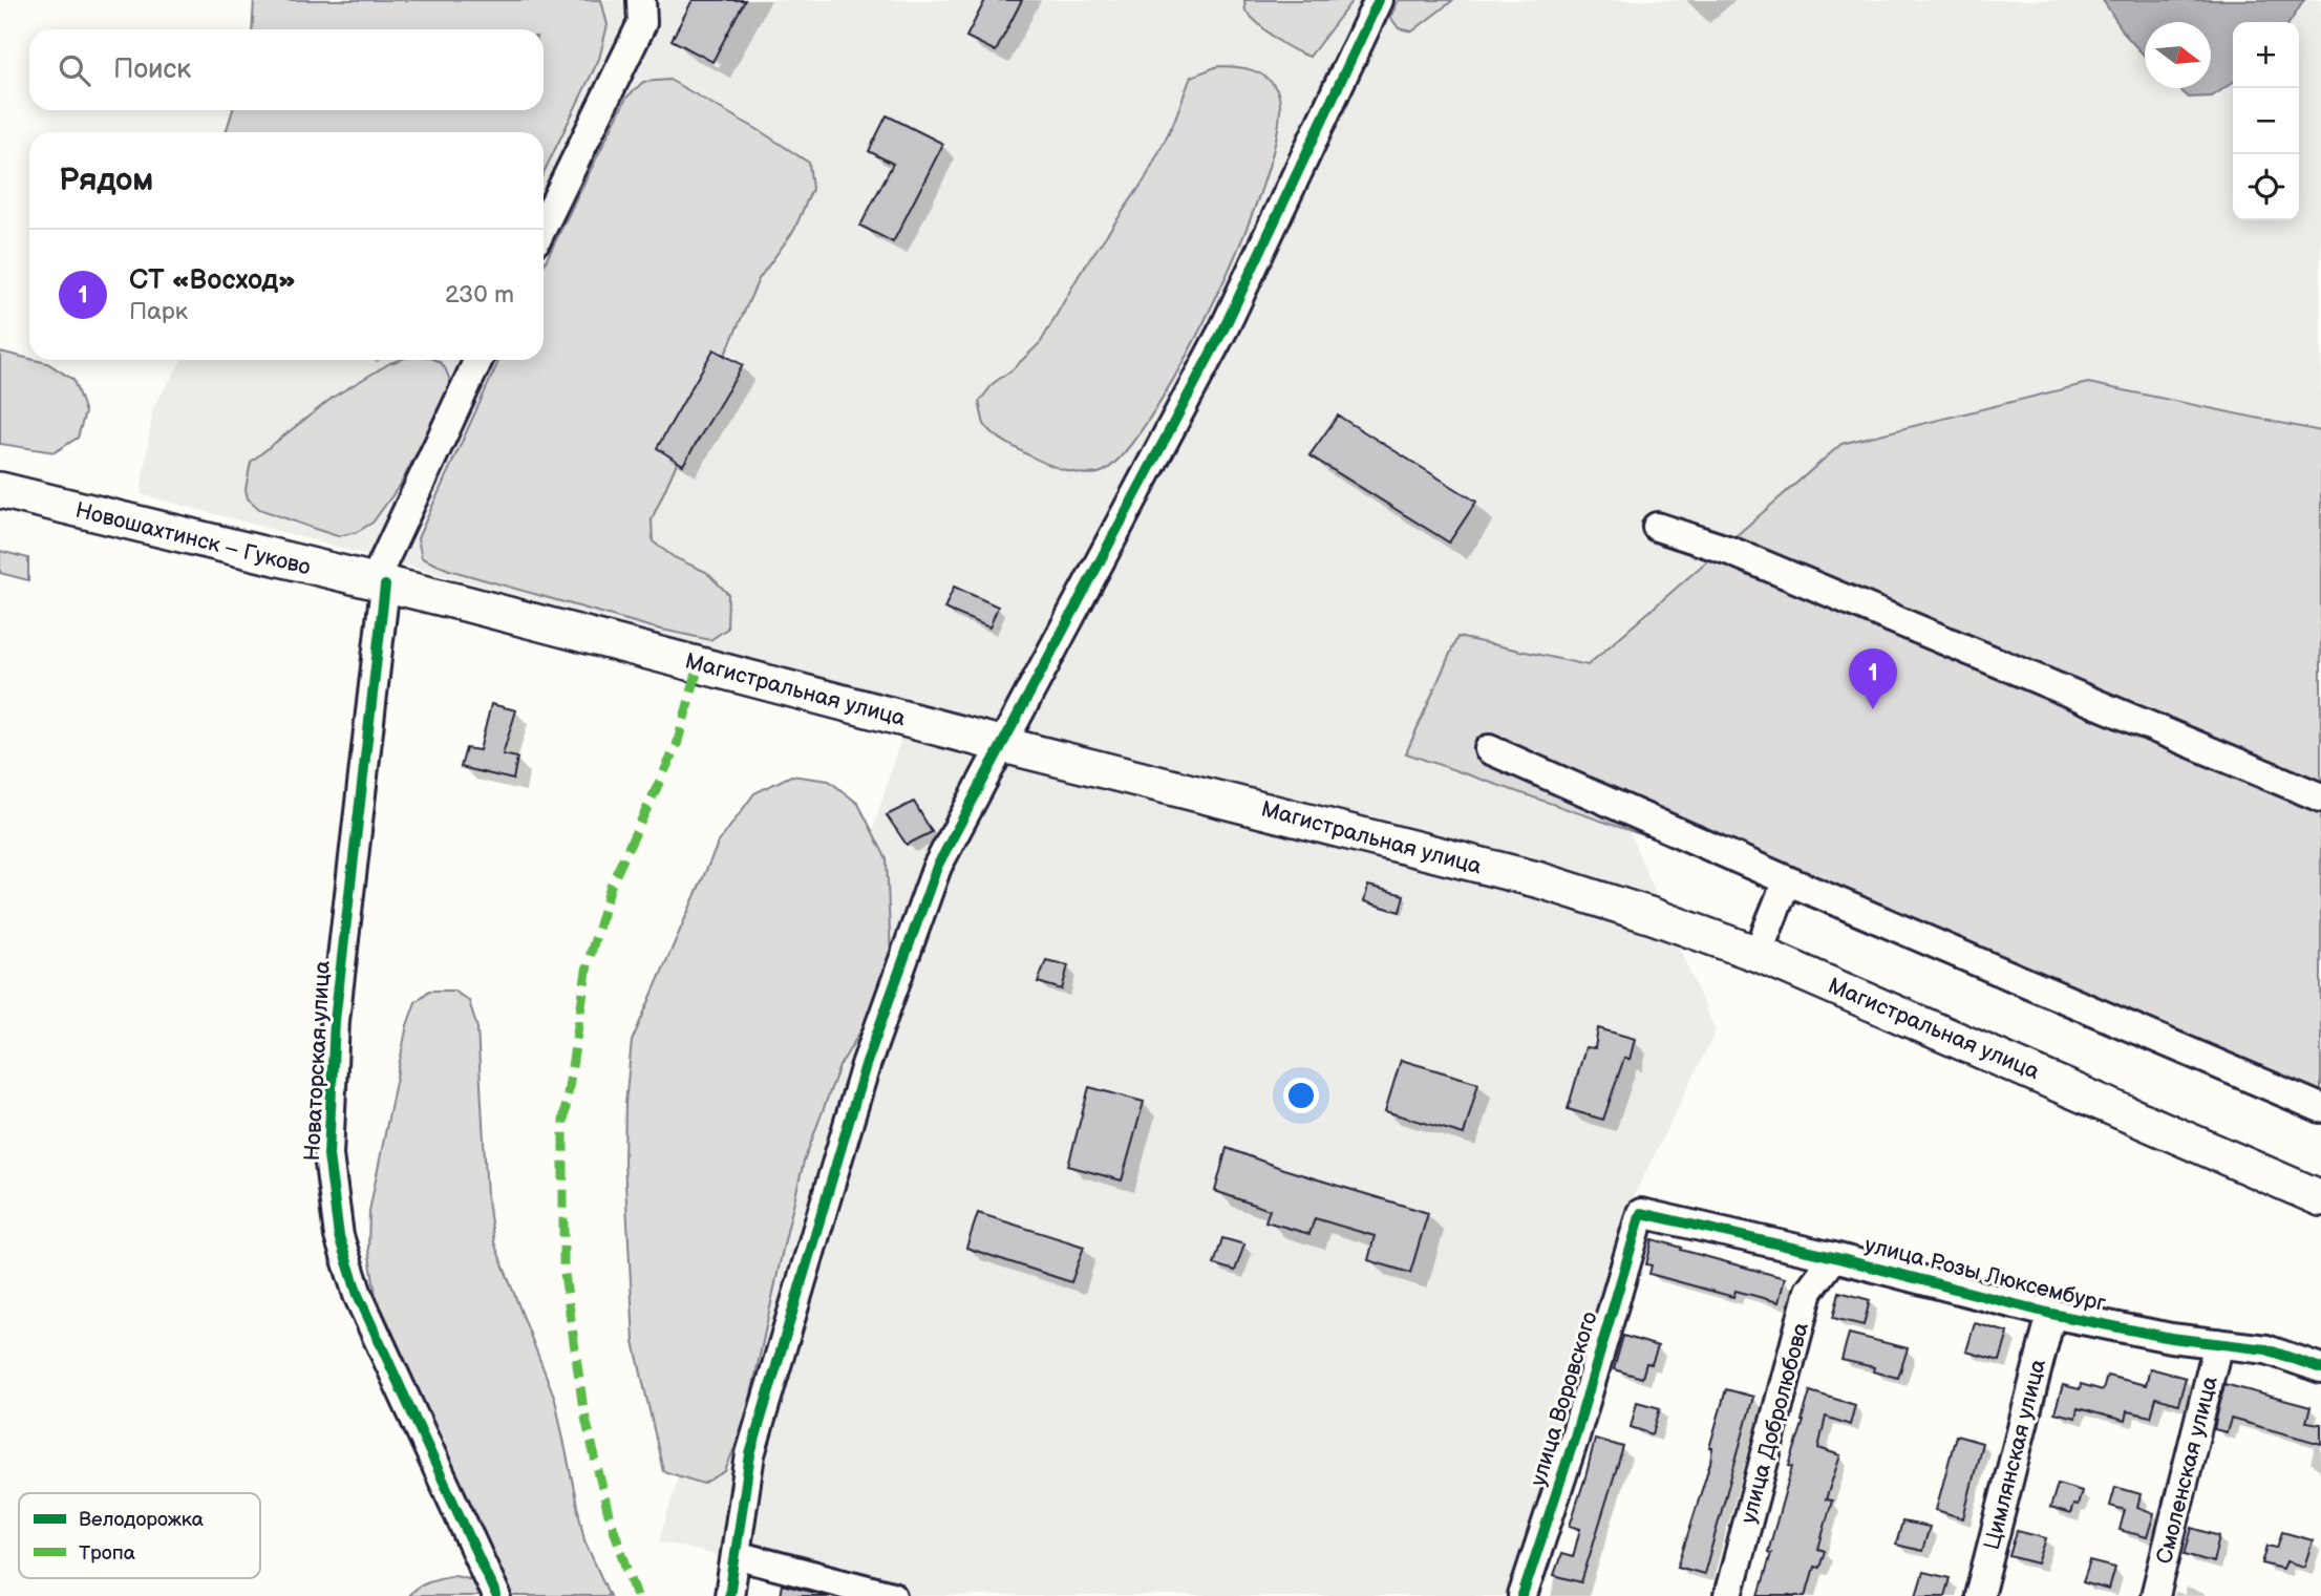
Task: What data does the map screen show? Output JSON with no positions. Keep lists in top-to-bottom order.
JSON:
{
  "streets": {
    "main road": ["Новошахтинск – Гуково", "Магистральная улица"],
    "street": [
      "Новаторская улица",
      "улица Розы Люксембург",
      "улица Воровского",
      "улица Добролюбова",
      "Цимлянская улица",
      "Смоленская улица"
    ]
  },
  "crossings": [
    ["Новошахтинск – Гуково", "Магистральная улица"],
    ["Новошахтинск – Гуково", "Новаторская улица"],
    ["Магистральная улица", "Новаторская улица"],
    ["улица Розы Люксембург", "улица Воровского"],
    ["улица Розы Люксембург", "улица Добролюбова"],
    ["улица Розы Люксембург", "Цимлянская улица"],
    ["улица Розы Люксембург", "Смоленская улица"]
  ],
  "legend": ["Велодорожка", "Тропа"],
  "north": "right",
  "page": {
    "map_buttons": ["+", "−"],
    "search": "Поиск",
    "heading": "Рядом",
    "list": [
      {
        "mark": "1",
        "name": "СТ «Восход»",
        "note": "Парк",
        "value": "230 m"
      }
    ],
    "pins": "1"
  }
}
